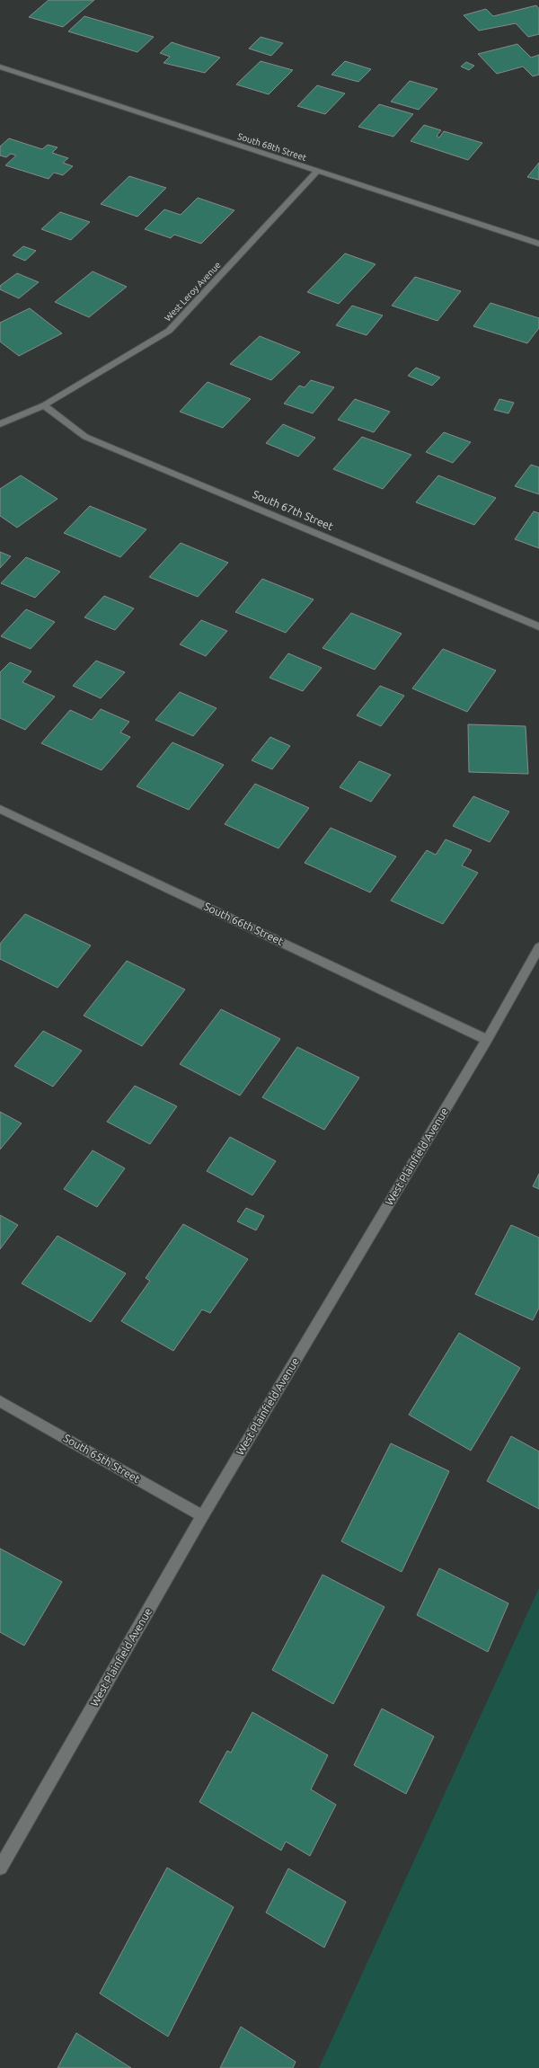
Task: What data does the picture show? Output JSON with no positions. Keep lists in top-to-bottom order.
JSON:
{
  "streets": {
    "street": [
      "South 68th Street",
      "West Leroy Avenue",
      "South 67th Street",
      "South 66th Street",
      "West Plainfield Avenue",
      "South 65th Street"
    ]
  },
  "crossings": [
    ["South 68th Street", "West Leroy Avenue"],
    ["West Leroy Avenue", "South 67th Street"],
    ["South 66th Street", "West Plainfield Avenue"],
    ["West Plainfield Avenue", "South 65th Street"]
  ]
}
